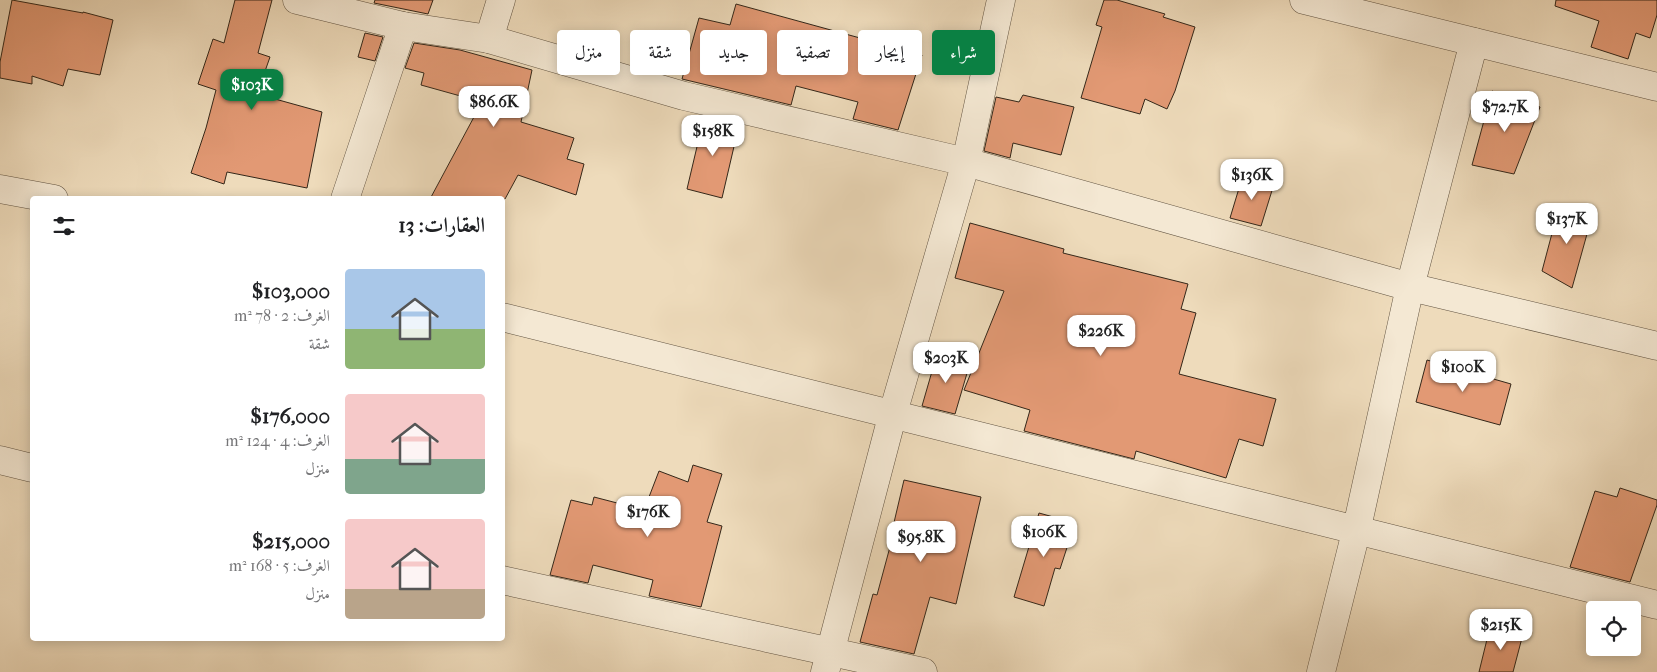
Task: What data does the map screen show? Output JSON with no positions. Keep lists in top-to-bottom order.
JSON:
{
  "page": {
    "chip": [
      "شراء",
      "إيجار",
      "تصفية",
      "جديد",
      "شقة",
      "منزل"
    ],
    "price": [
      "$103K",
      "$86.6K",
      "$72.7K",
      "$158K",
      "$136K",
      "$137K",
      "$226K",
      "$203K",
      "$100K",
      "$176K",
      "$106K",
      "$95.8K",
      "$215K"
    ],
    "heading": "العقارات: 13",
    "list": [
      {
        "name": "$103,000",
        "note": "الغرف: 2 · 78 m² · شقة"
      },
      {
        "name": "$176,000",
        "note": "الغرف: 4 · 124 m² · منزل"
      },
      {
        "name": "$215,000",
        "note": "الغرف: 5 · 168 m² · منزل"
      }
    ]
  }
}
